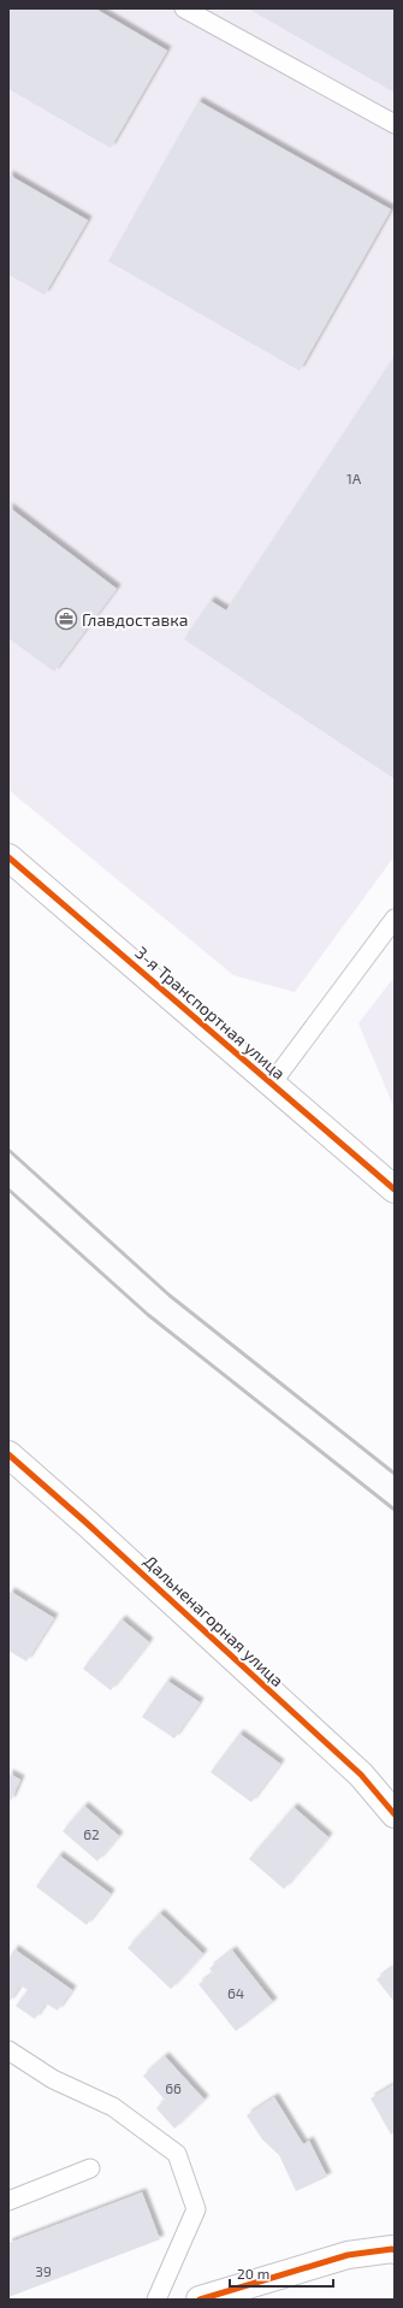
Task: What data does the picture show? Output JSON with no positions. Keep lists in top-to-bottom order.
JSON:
{
  "streets": {
    "street": ["3-я Транспортная улица", "Дальненагорная улица"]
  },
  "places": {
    "office": ["Главдоставка"]
  },
  "house_numbers": [
    "1А",
    "62",
    "64",
    "66",
    "39"
  ],
  "scale_bar": "20 m"
}
